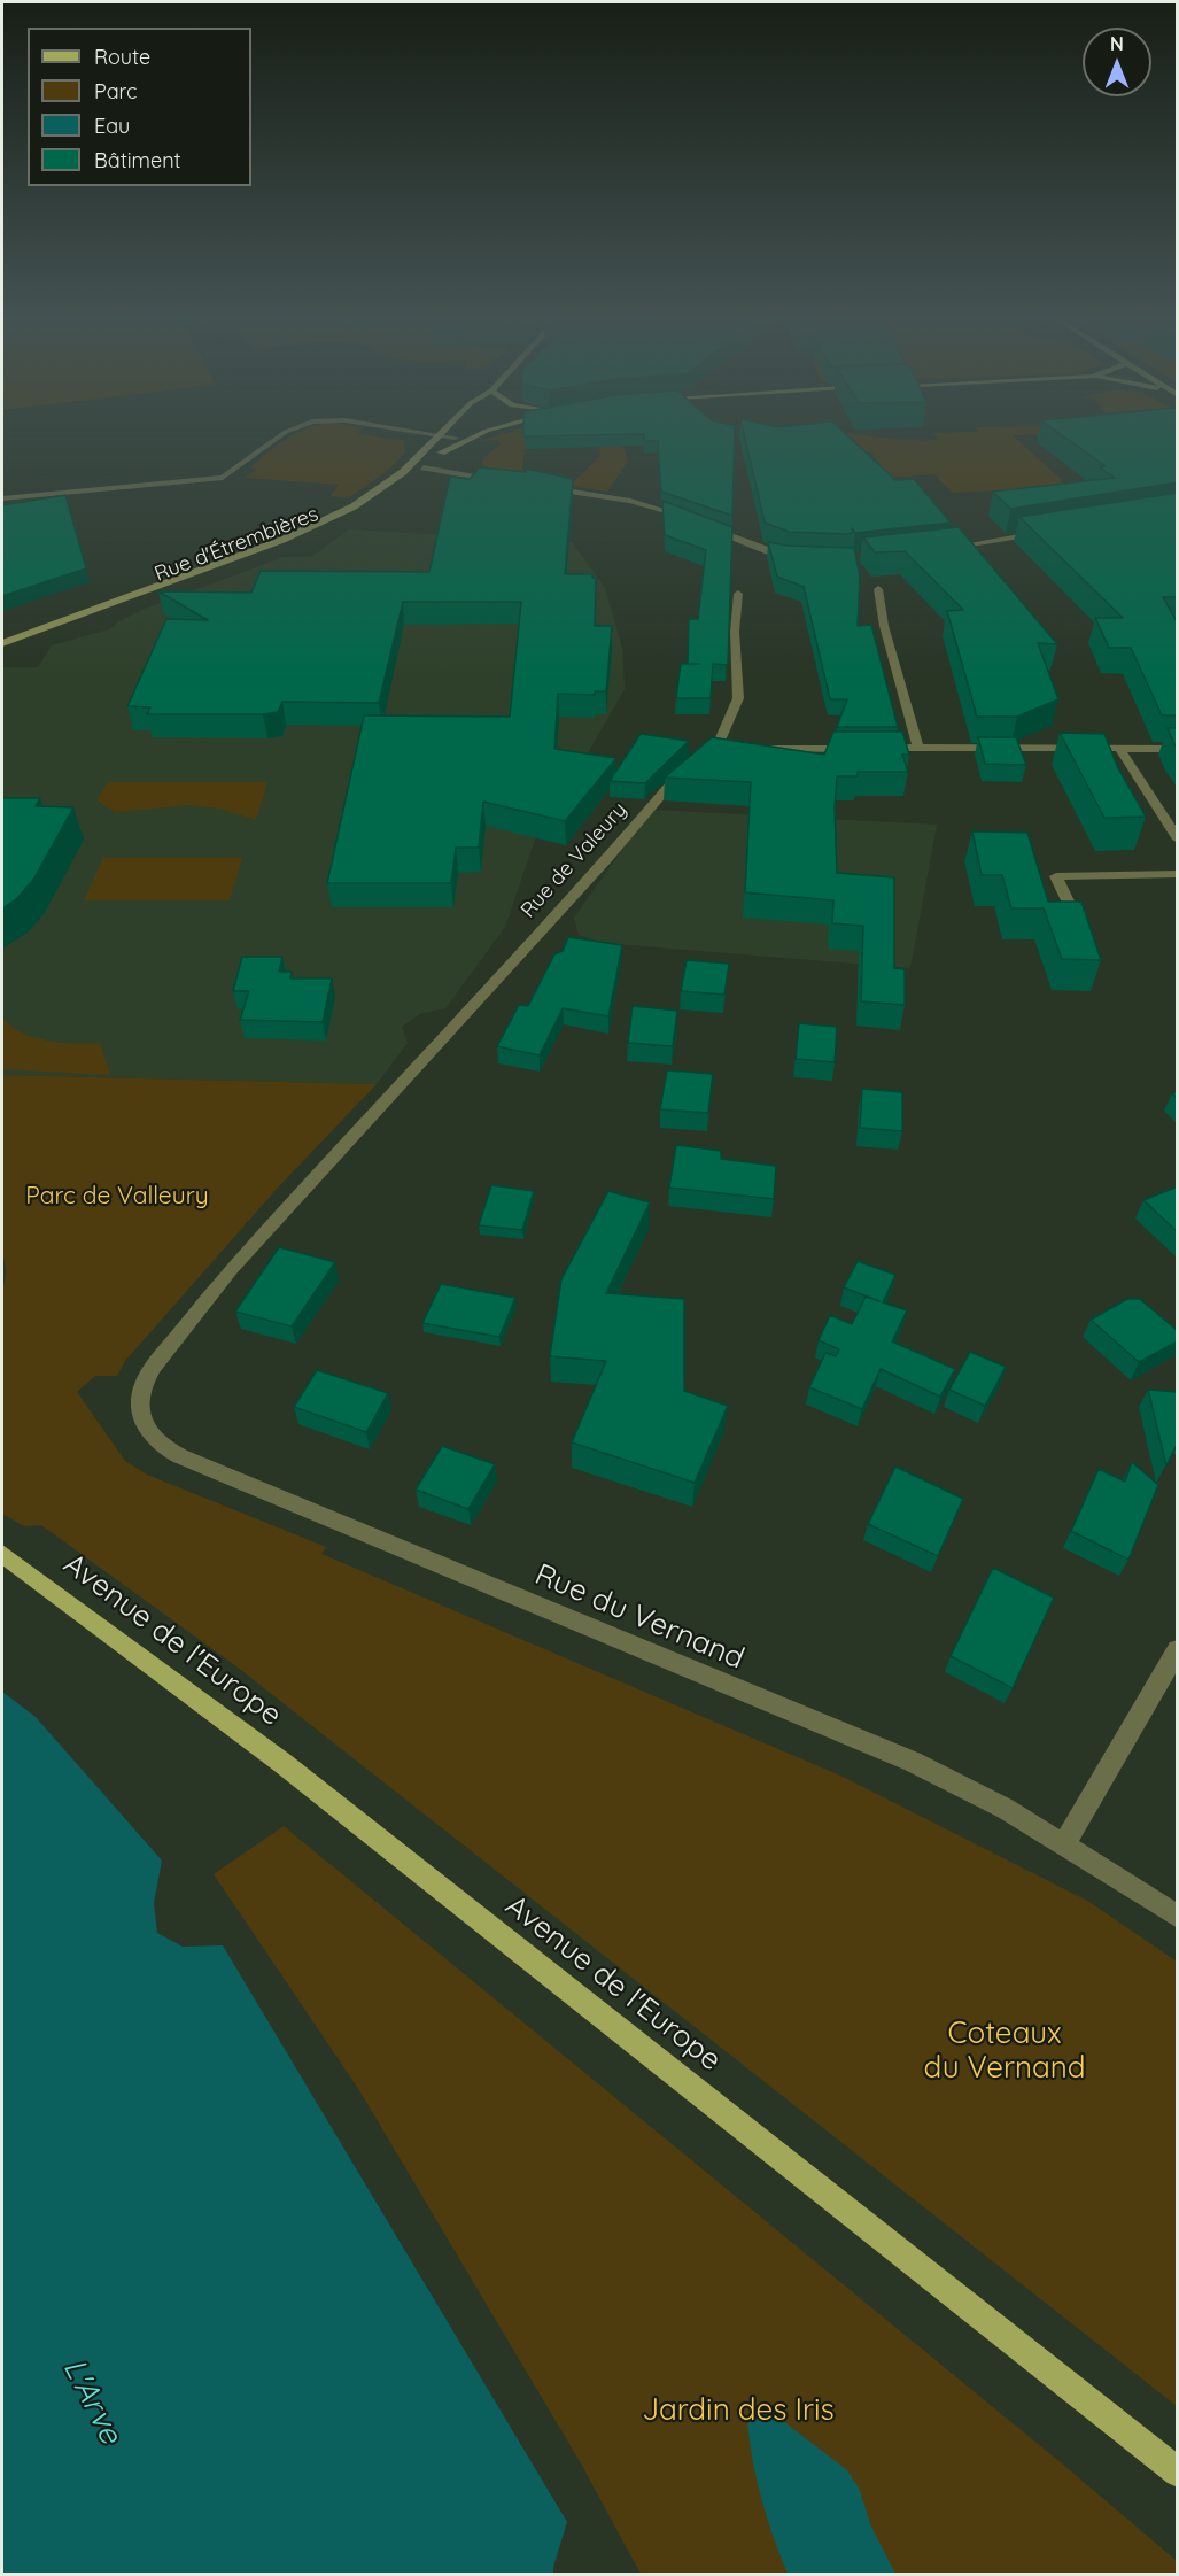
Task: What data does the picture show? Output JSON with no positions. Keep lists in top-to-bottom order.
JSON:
{
  "streets": {
    "main road": ["Rue d'Étrembières", "Avenue de l'Europe"],
    "street": ["Rue de Valeury", "Rue du Vernand"]
  },
  "crossings": [
    ["Rue de Valeury", "Rue du Vernand"]
  ],
  "water": ["L'Arve"],
  "parks": ["Parc de Valleury", "Coteaux du Vernand", "Jardin des Iris"],
  "legend": [
    "Route",
    "Parc",
    "Eau",
    "Bâtiment"
  ],
  "north": "top"
}
